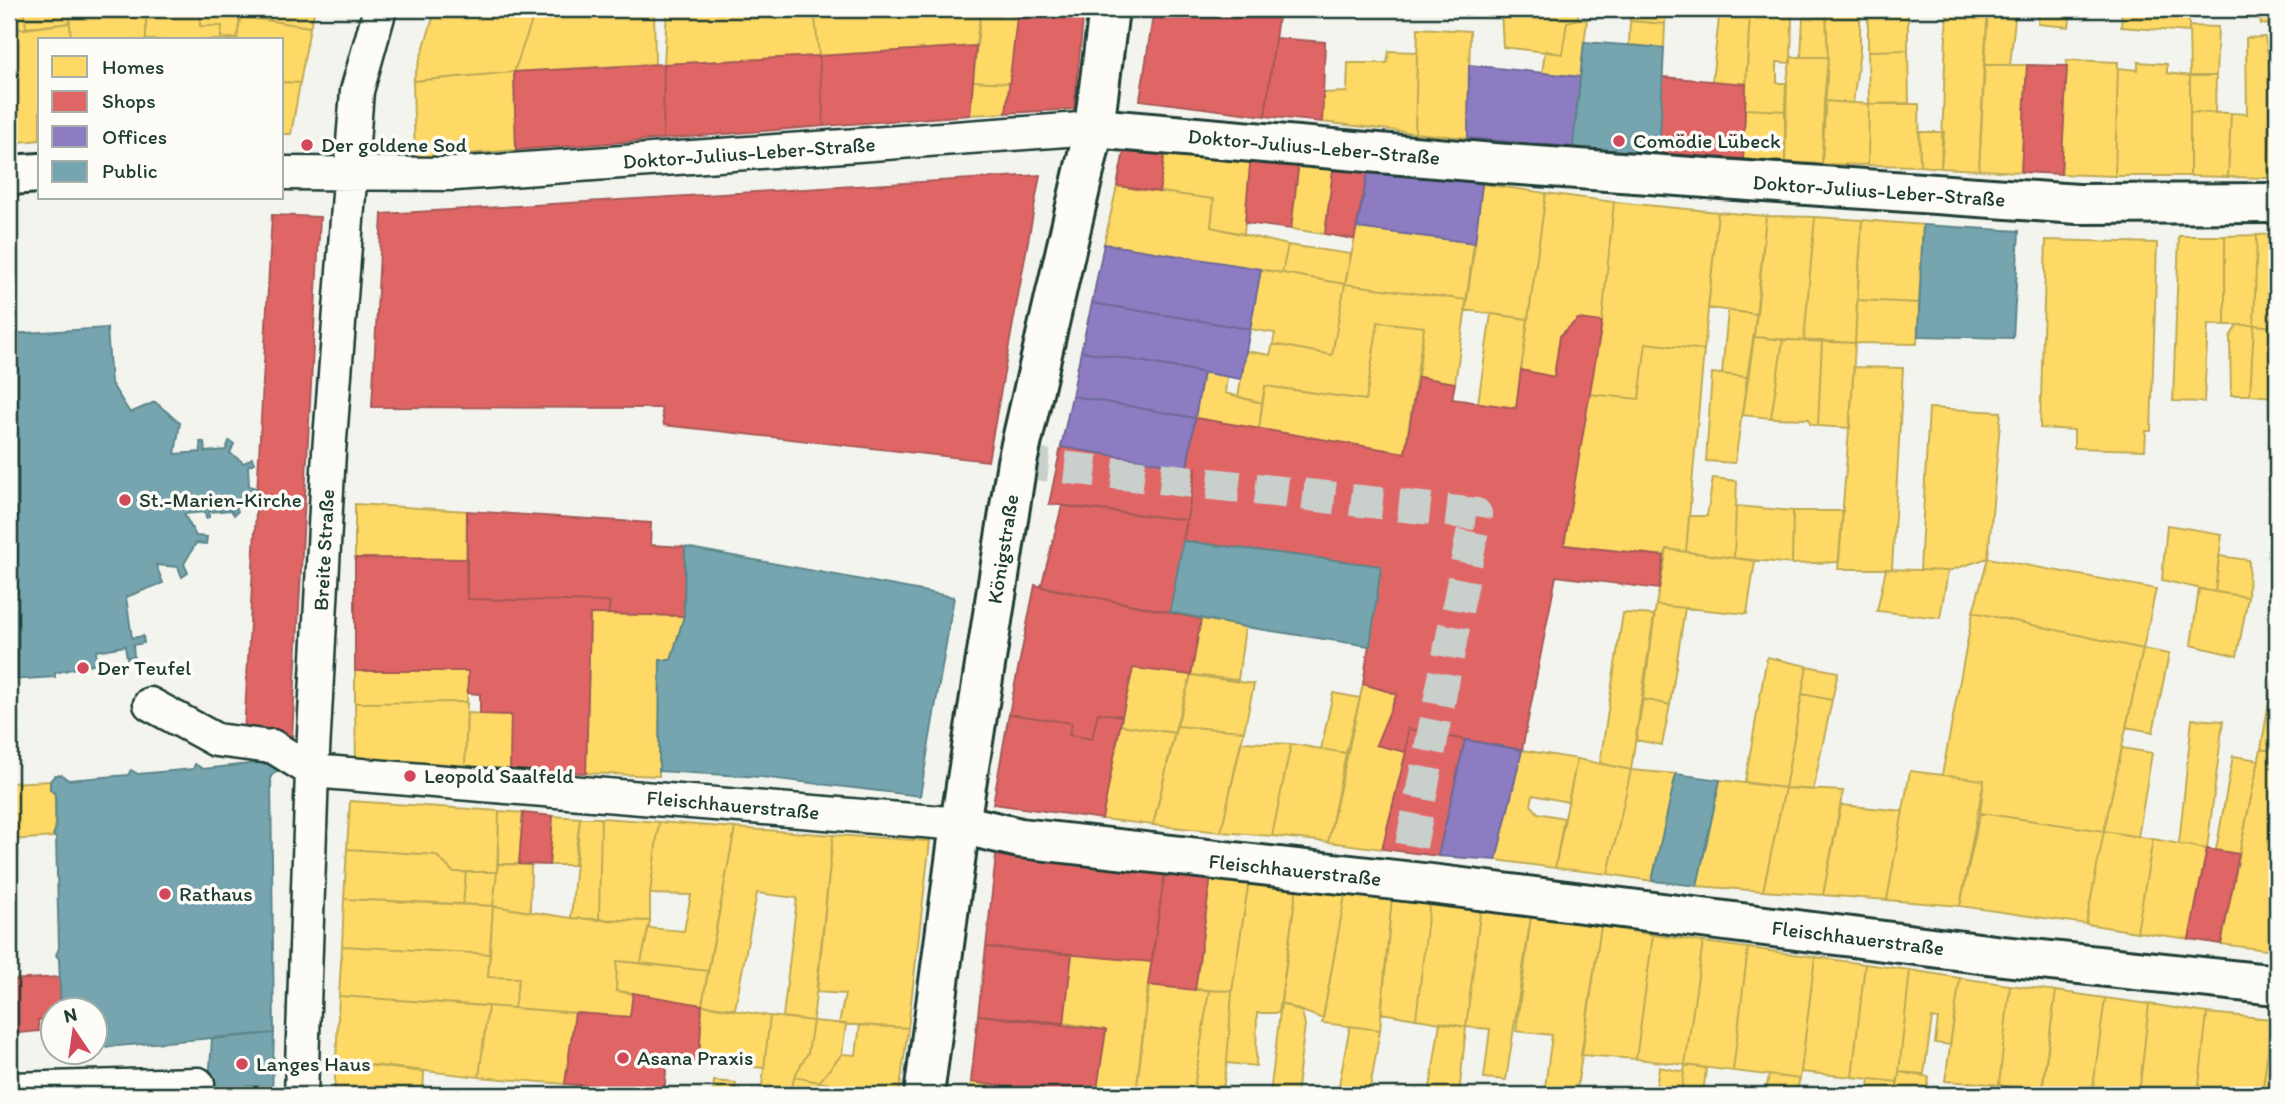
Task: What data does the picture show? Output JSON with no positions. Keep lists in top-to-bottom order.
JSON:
{
  "streets": {
    "street": [
      "Doktor-Julius-Leber-Straße",
      "Königstraße",
      "Breite Straße",
      "Fleischhauerstraße"
    ]
  },
  "crossings": [
    ["Doktor-Julius-Leber-Straße", "Königstraße"],
    ["Doktor-Julius-Leber-Straße", "Breite Straße"],
    ["Königstraße", "Fleischhauerstraße"],
    ["Breite Straße", "Fleischhauerstraße"]
  ],
  "places": [
    "Comödie Lübeck",
    "Der goldene Sod",
    "St.-Marien-Kirche",
    "Der Teufel",
    "Leopold Saalfeld",
    "Rathaus",
    "Asana Praxis",
    "Langes Haus"
  ],
  "legend": [
    "Homes",
    "Shops",
    "Offices",
    "Public"
  ],
  "north": "top"
}
